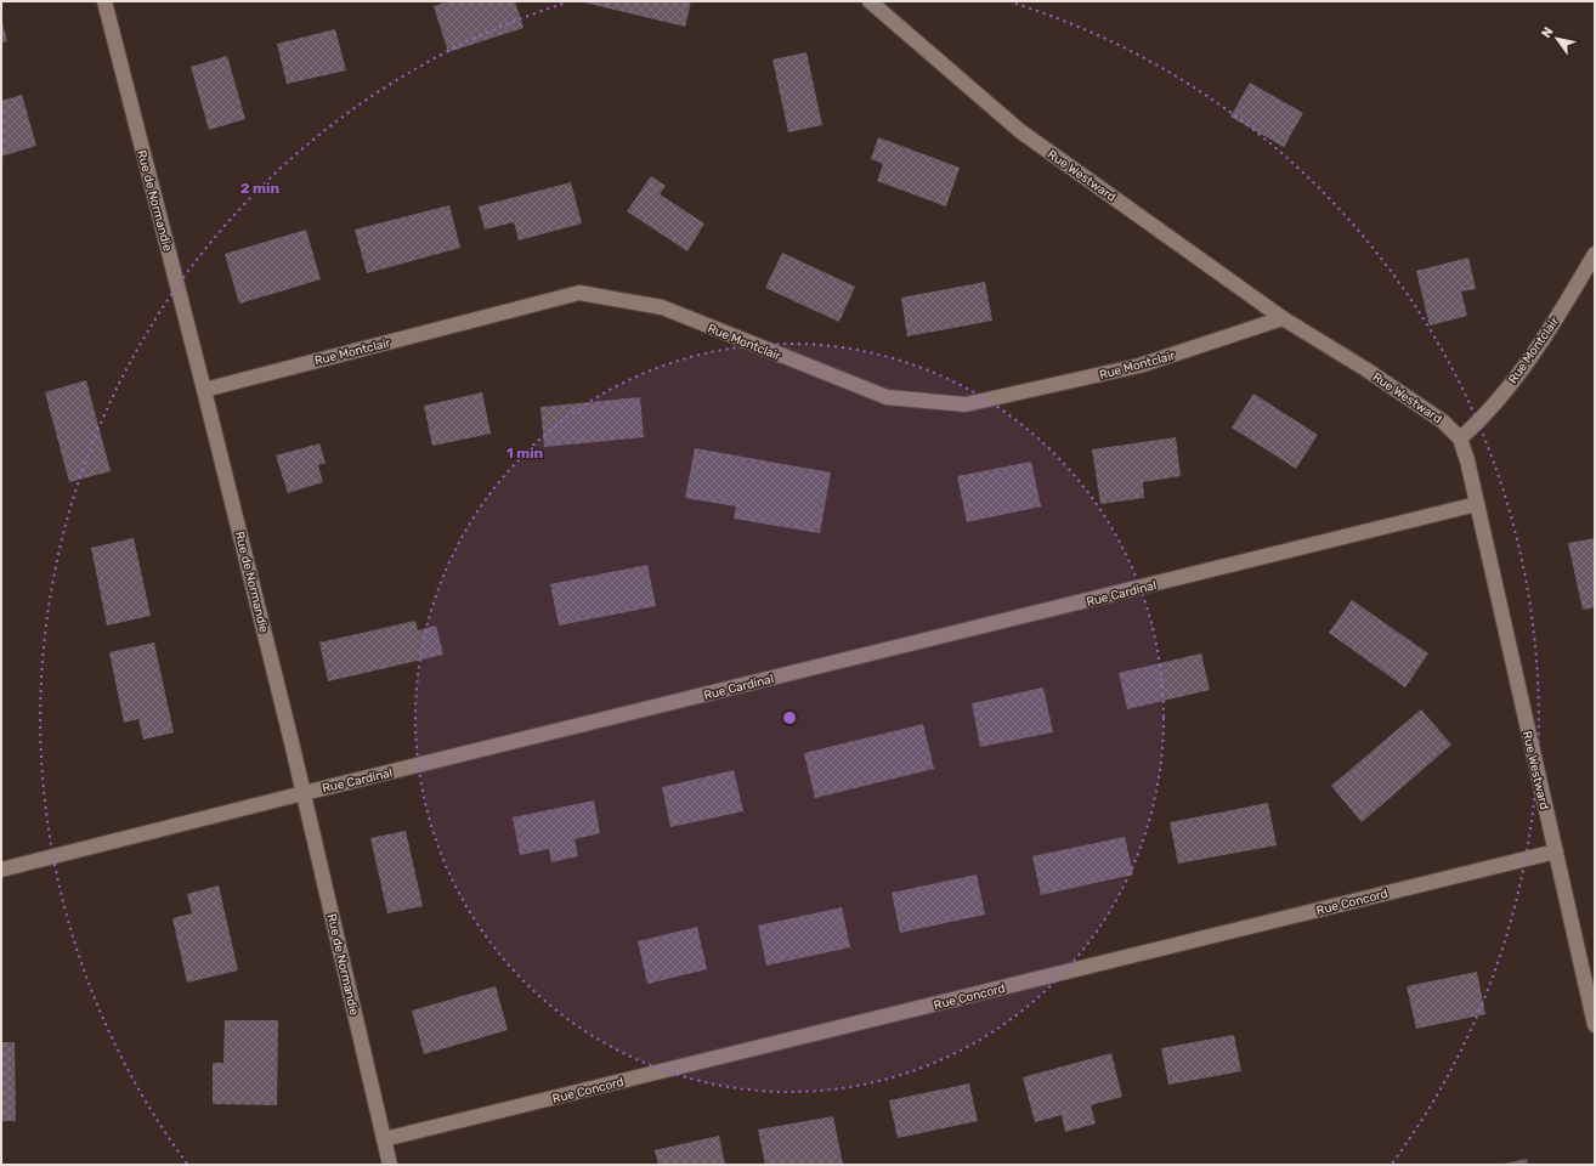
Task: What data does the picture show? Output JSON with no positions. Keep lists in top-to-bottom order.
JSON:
{
  "streets": {
    "street": [
      "Rue Westward",
      "Rue de Normandie",
      "Rue Montclair",
      "Rue Cardinal",
      "Rue Concord"
    ]
  },
  "crossings": [
    ["Rue Westward", "Rue Montclair"],
    ["Rue Westward", "Rue Cardinal"],
    ["Rue Westward", "Rue Concord"],
    ["Rue de Normandie", "Rue Montclair"],
    ["Rue de Normandie", "Rue Cardinal"],
    ["Rue de Normandie", "Rue Concord"]
  ],
  "north": "top left",
  "rings": ["2 min", "1 min"]
}
